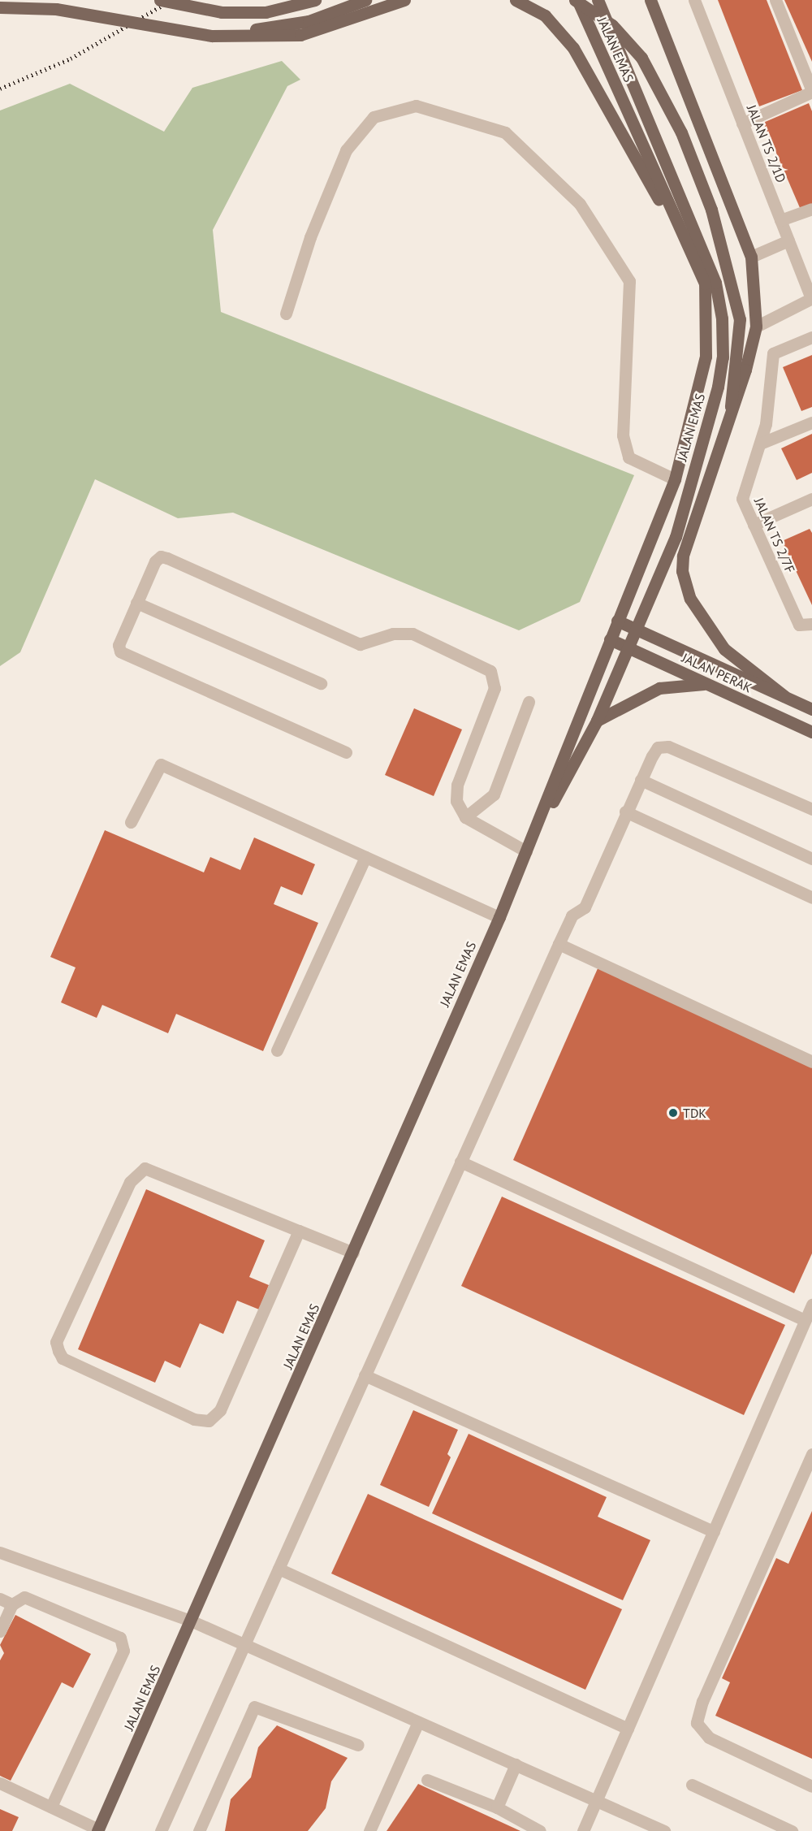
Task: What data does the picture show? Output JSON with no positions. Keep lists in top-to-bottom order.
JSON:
{
  "streets": {
    "main road": ["JALAN EMAS", "JALAN PERAK"],
    "street": ["JALAN TS 2/1D", "JALAN TS 2/7F"]
  },
  "crossings": [
    ["JALAN EMAS", "JALAN PERAK"]
  ],
  "places": ["TDK"]
}
